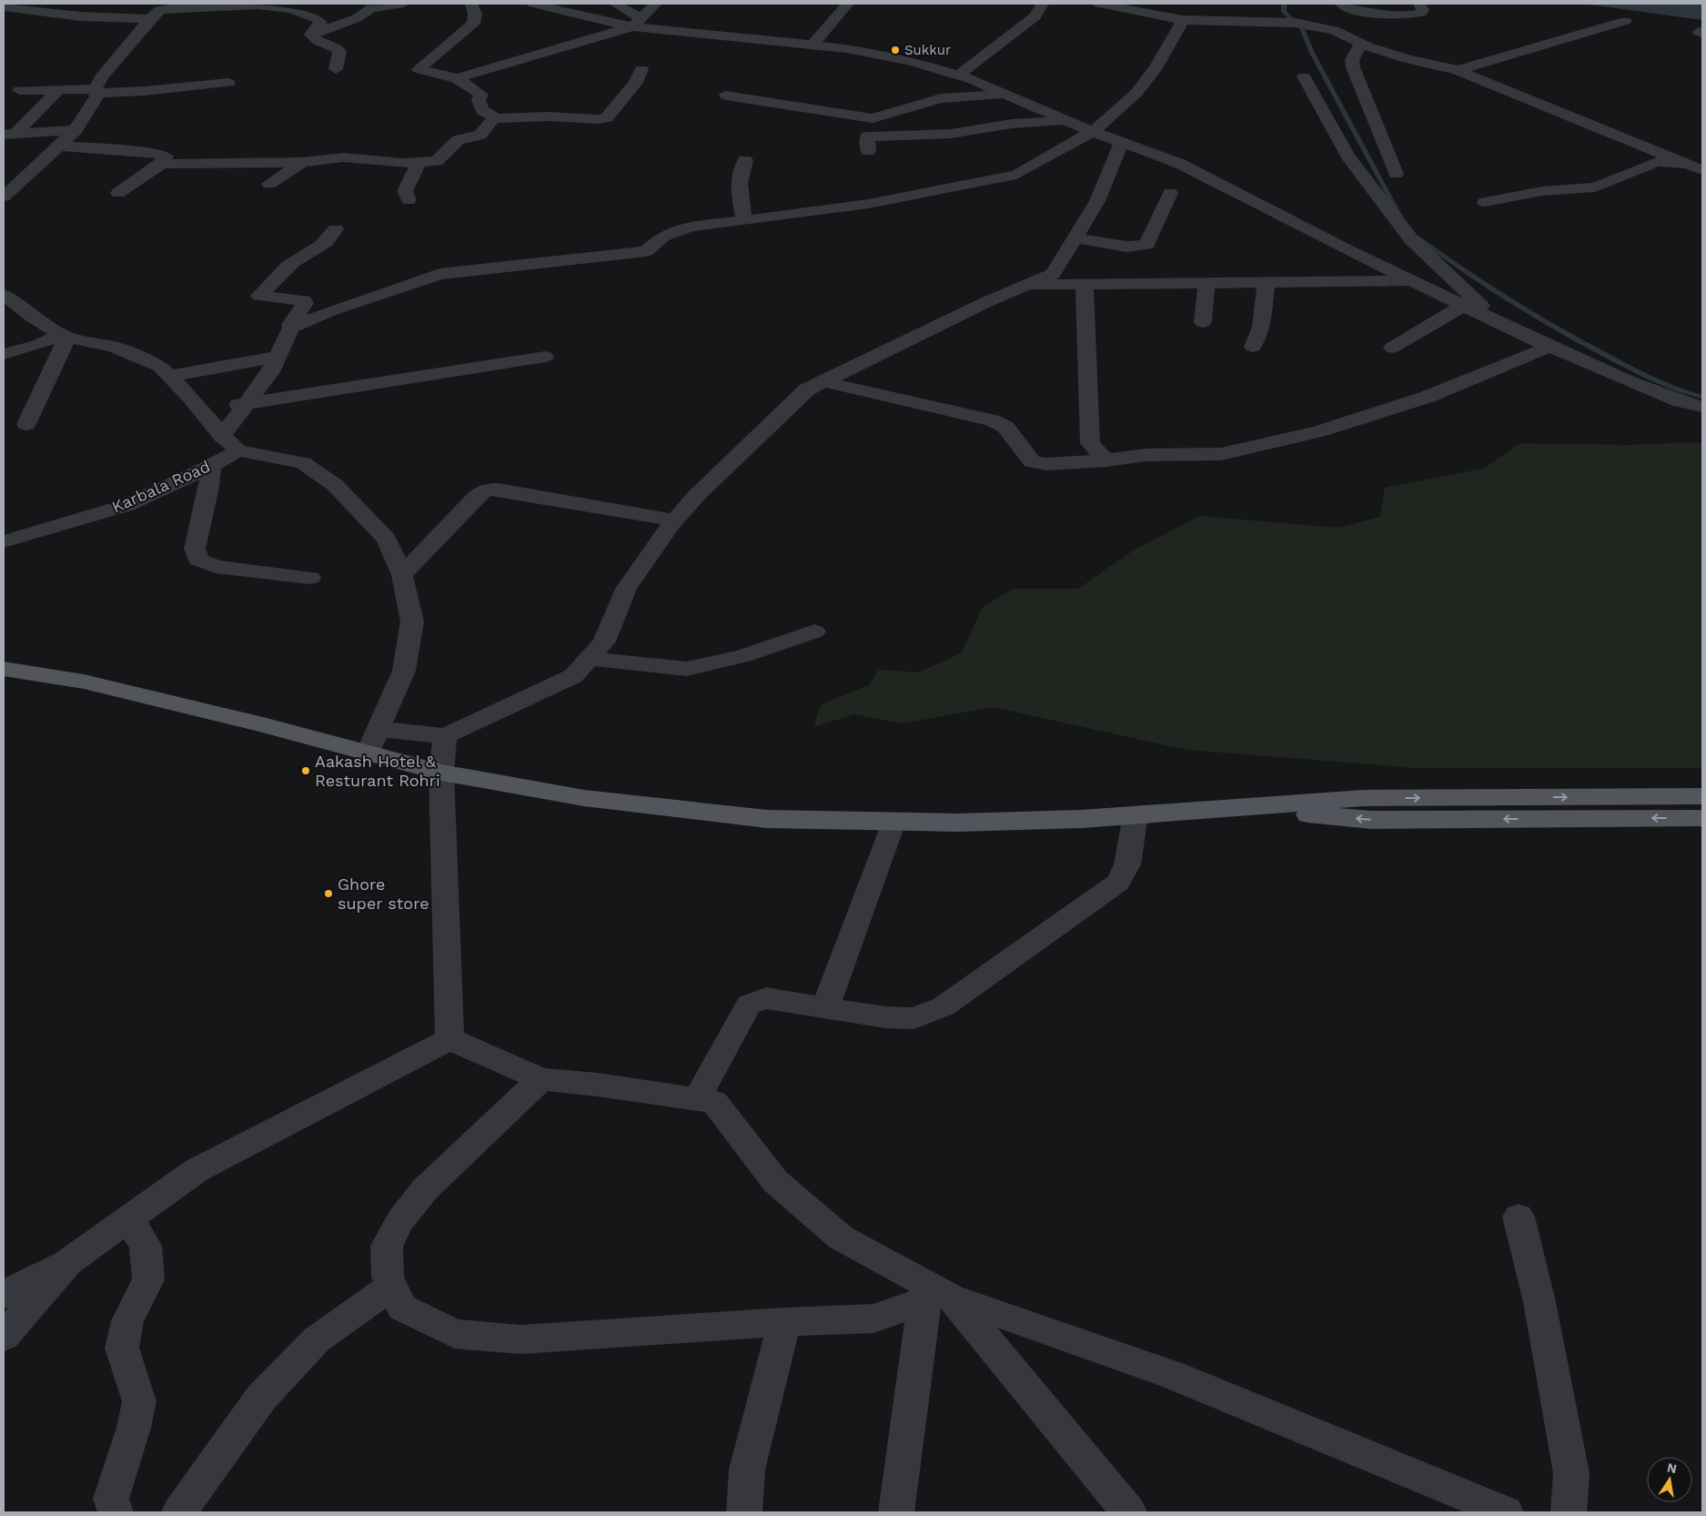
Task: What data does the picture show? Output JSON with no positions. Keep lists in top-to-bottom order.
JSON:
{
  "streets": {
    "street": ["Karbala Road"]
  },
  "places": ["Sukkur", "Aakash Hotel & Resturant Rohri", "Ghore super store"],
  "north": "top"
}
